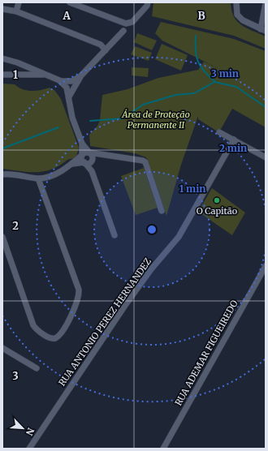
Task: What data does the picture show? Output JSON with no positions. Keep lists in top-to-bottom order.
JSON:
{
  "streets": {
    "street": ["RUA ANTONIO PEREZ HERNANDEZ", "RUA ADEMAR FIGUEIREDO"]
  },
  "parks": ["Área de Proteção Permanente II"],
  "places": ["O Capitão"],
  "north": "bottom right",
  "grid": {
    "columns": ["A", "B"],
    "rows": ["1", "2", "3"]
  },
  "rings": ["3 min", "2 min", "1 min"]
}
